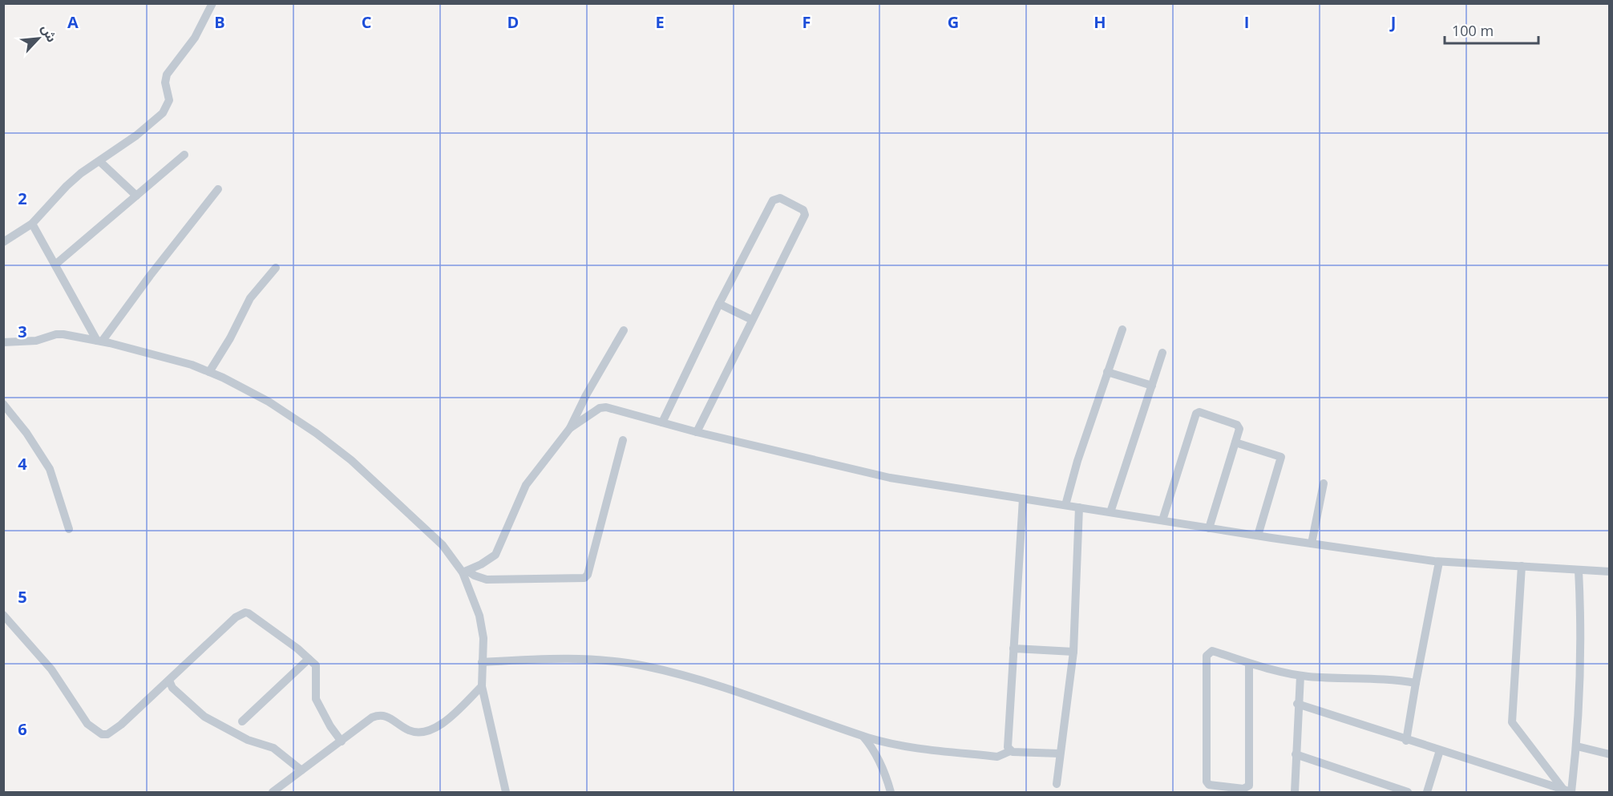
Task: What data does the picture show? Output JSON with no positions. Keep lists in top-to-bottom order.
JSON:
{
  "scale_bar": "100 m",
  "north": "top right",
  "grid": {
    "columns": [
      "A",
      "B",
      "C",
      "D",
      "E",
      "F",
      "G",
      "H",
      "I",
      "J"
    ],
    "rows": [
      "2",
      "3",
      "4",
      "5",
      "6"
    ]
  }
}
